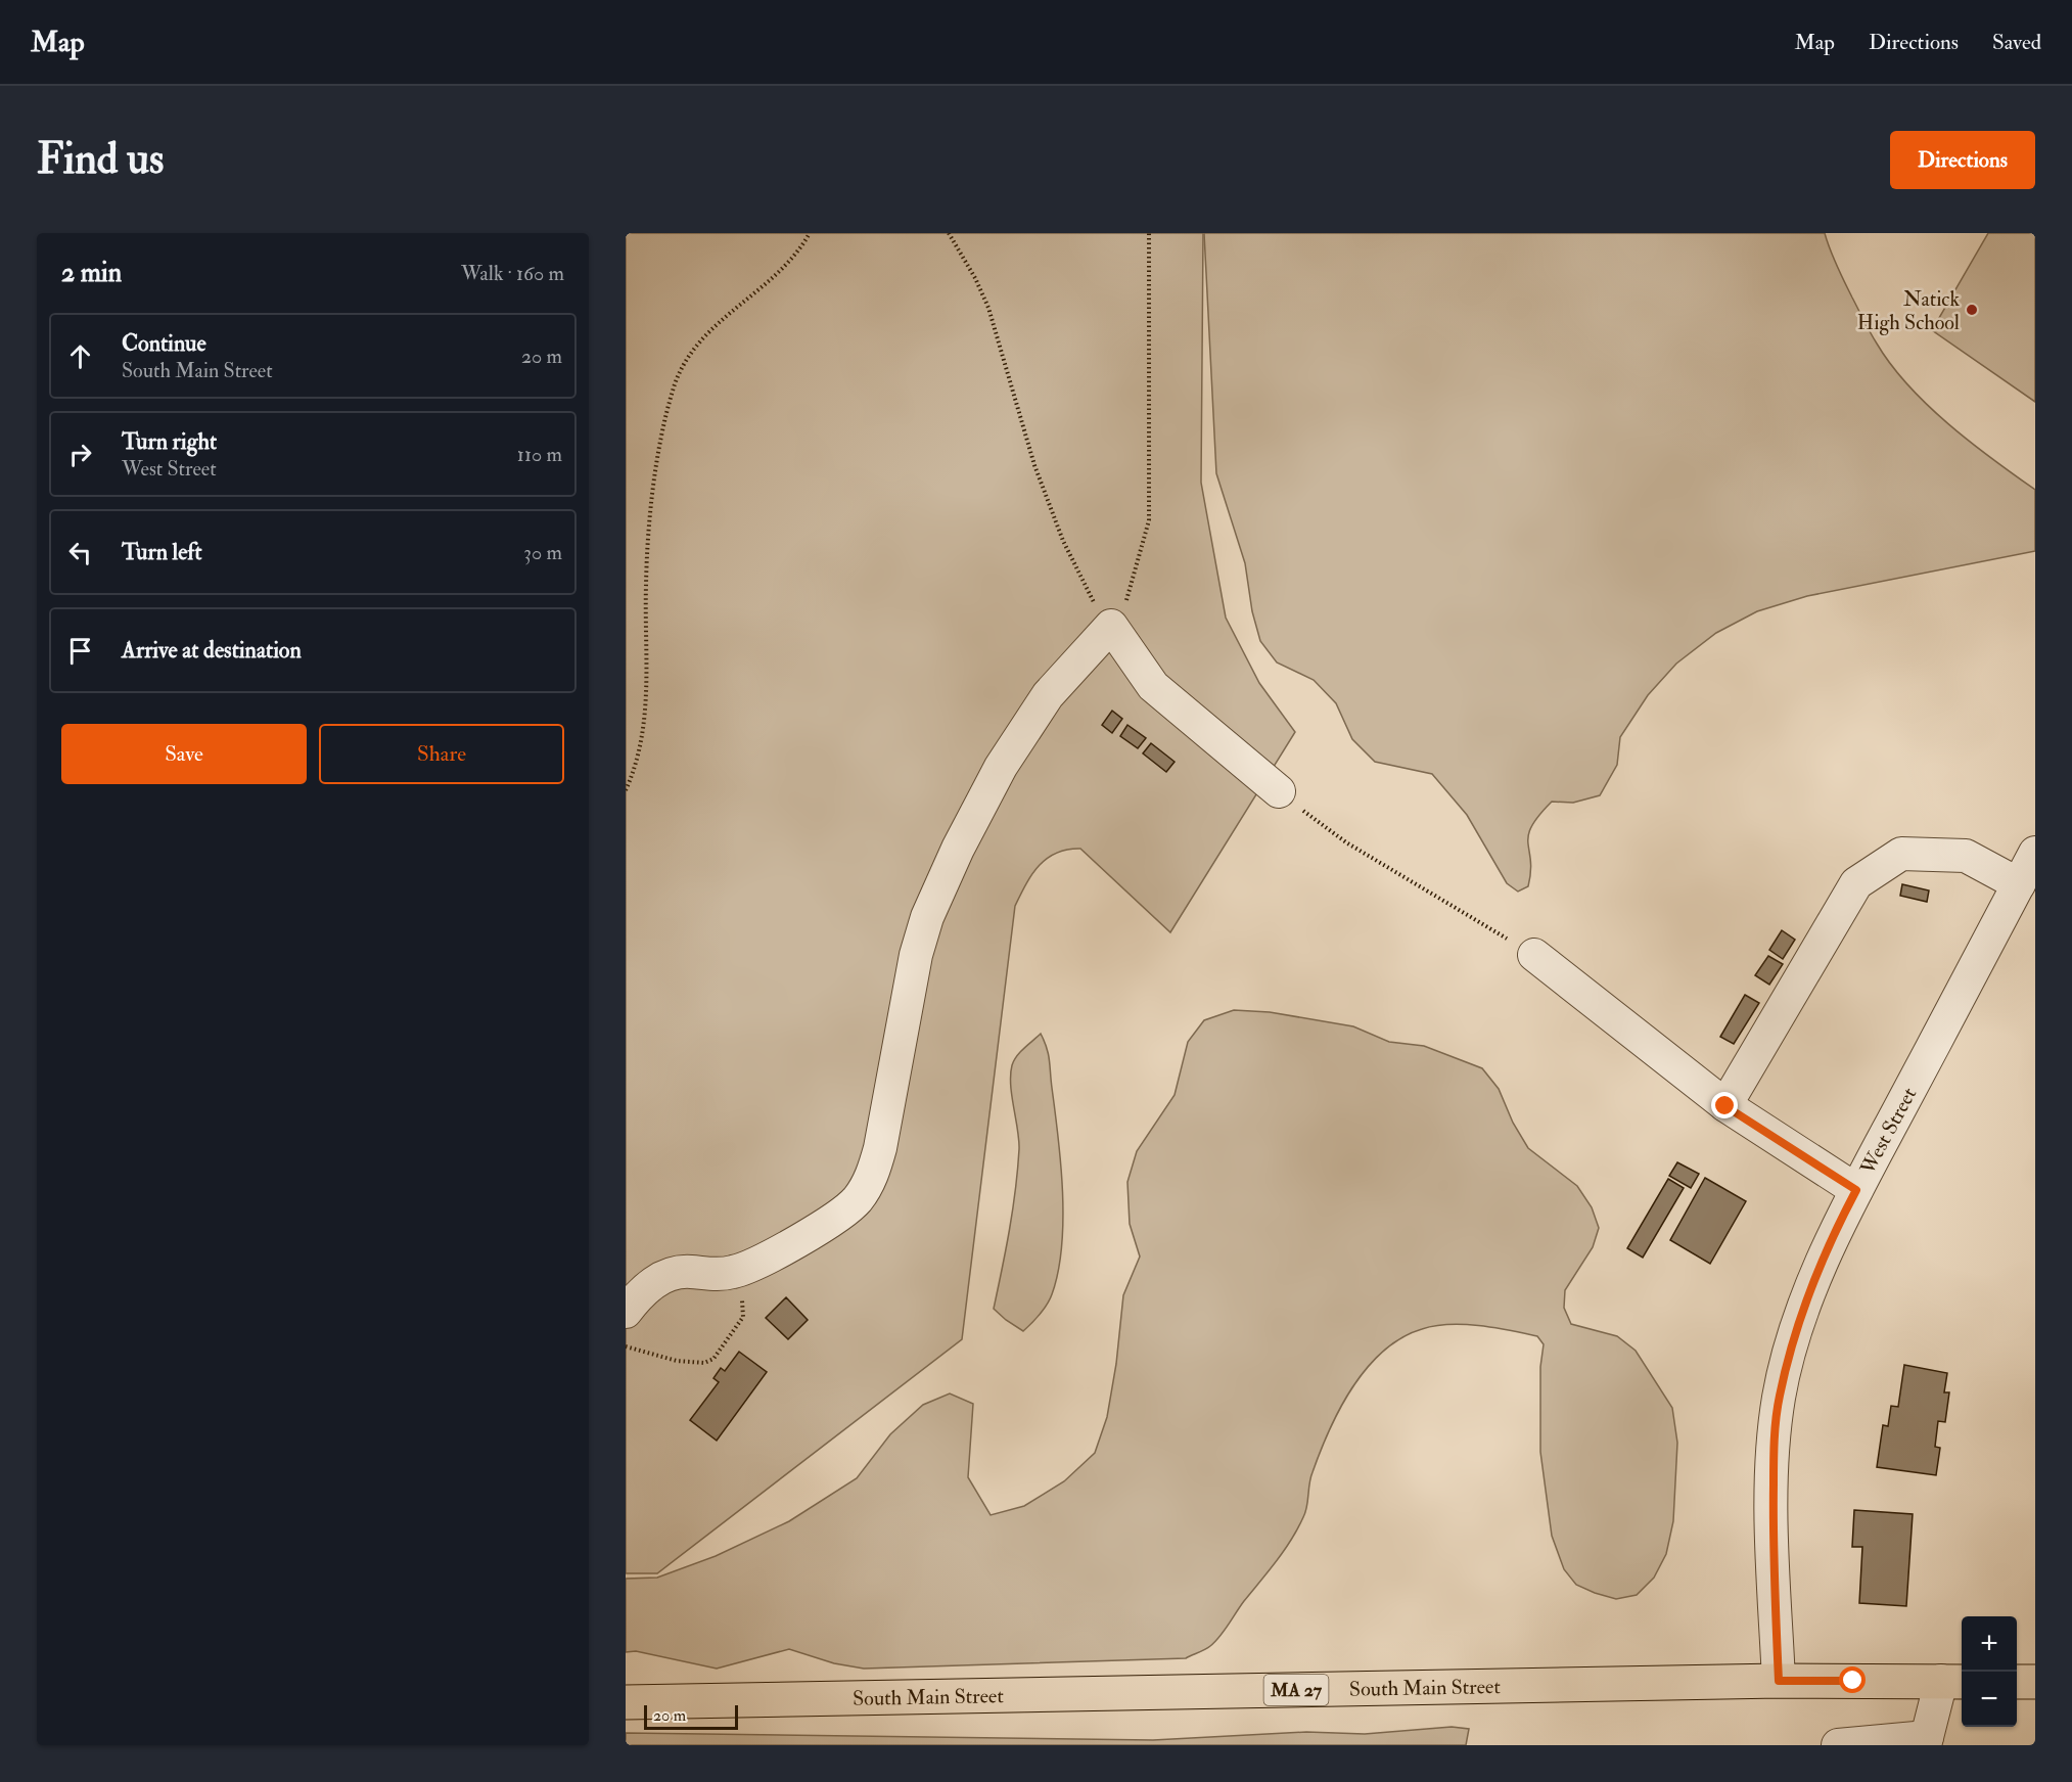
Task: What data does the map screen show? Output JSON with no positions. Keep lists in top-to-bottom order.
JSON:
{
  "streets": {
    "main road": ["South Main Street", "MA 27"],
    "street": ["West Street"]
  },
  "crossings": [
    ["West Street", "South Main Street"]
  ],
  "places": ["Natick High School"],
  "scale_bar": "20 m",
  "page": {
    "header": "Map",
    "nav": ["Map", "Directions", "Saved"],
    "buttons": [
      "Directions",
      ["Save", "Share"]
    ],
    "title": "Find us",
    "heading": ["2 min", "Walk · 160 m"],
    "list": [
      ["Continue", "South Main Street", "20 m"],
      ["Turn right", "West Street", "110 m"],
      ["Turn left", "30 m"],
      "Arrive at destination"
    ],
    "map_buttons": ["+", "−"],
    "scale": "20 m"
  }
}
